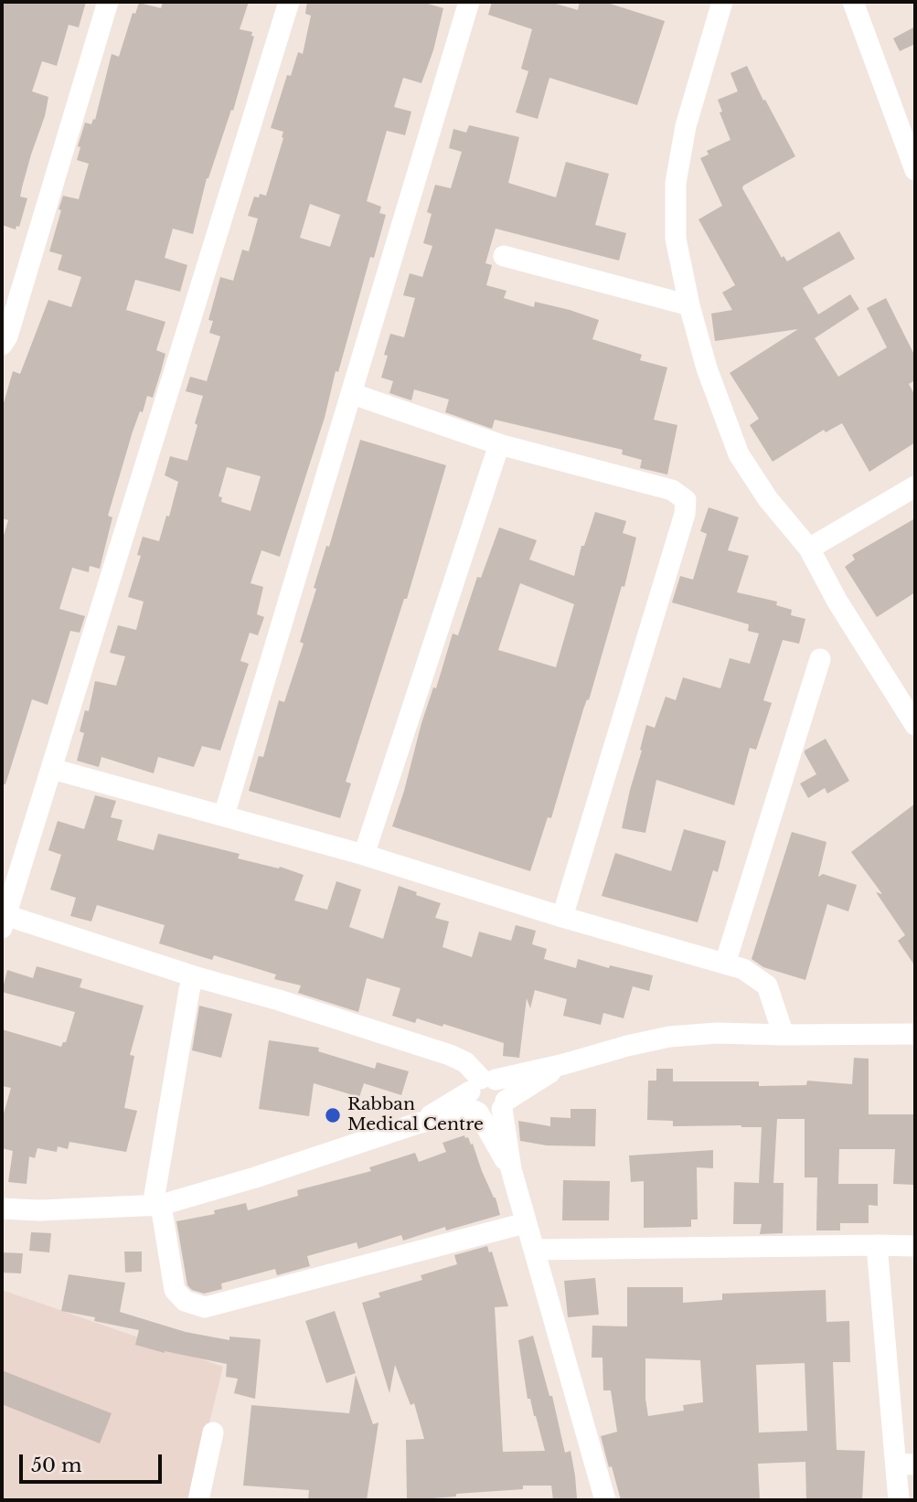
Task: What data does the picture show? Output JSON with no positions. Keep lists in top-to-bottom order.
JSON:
{
  "places": ["Rabban Medical Centre"],
  "scale_bar": "50 m"
}
